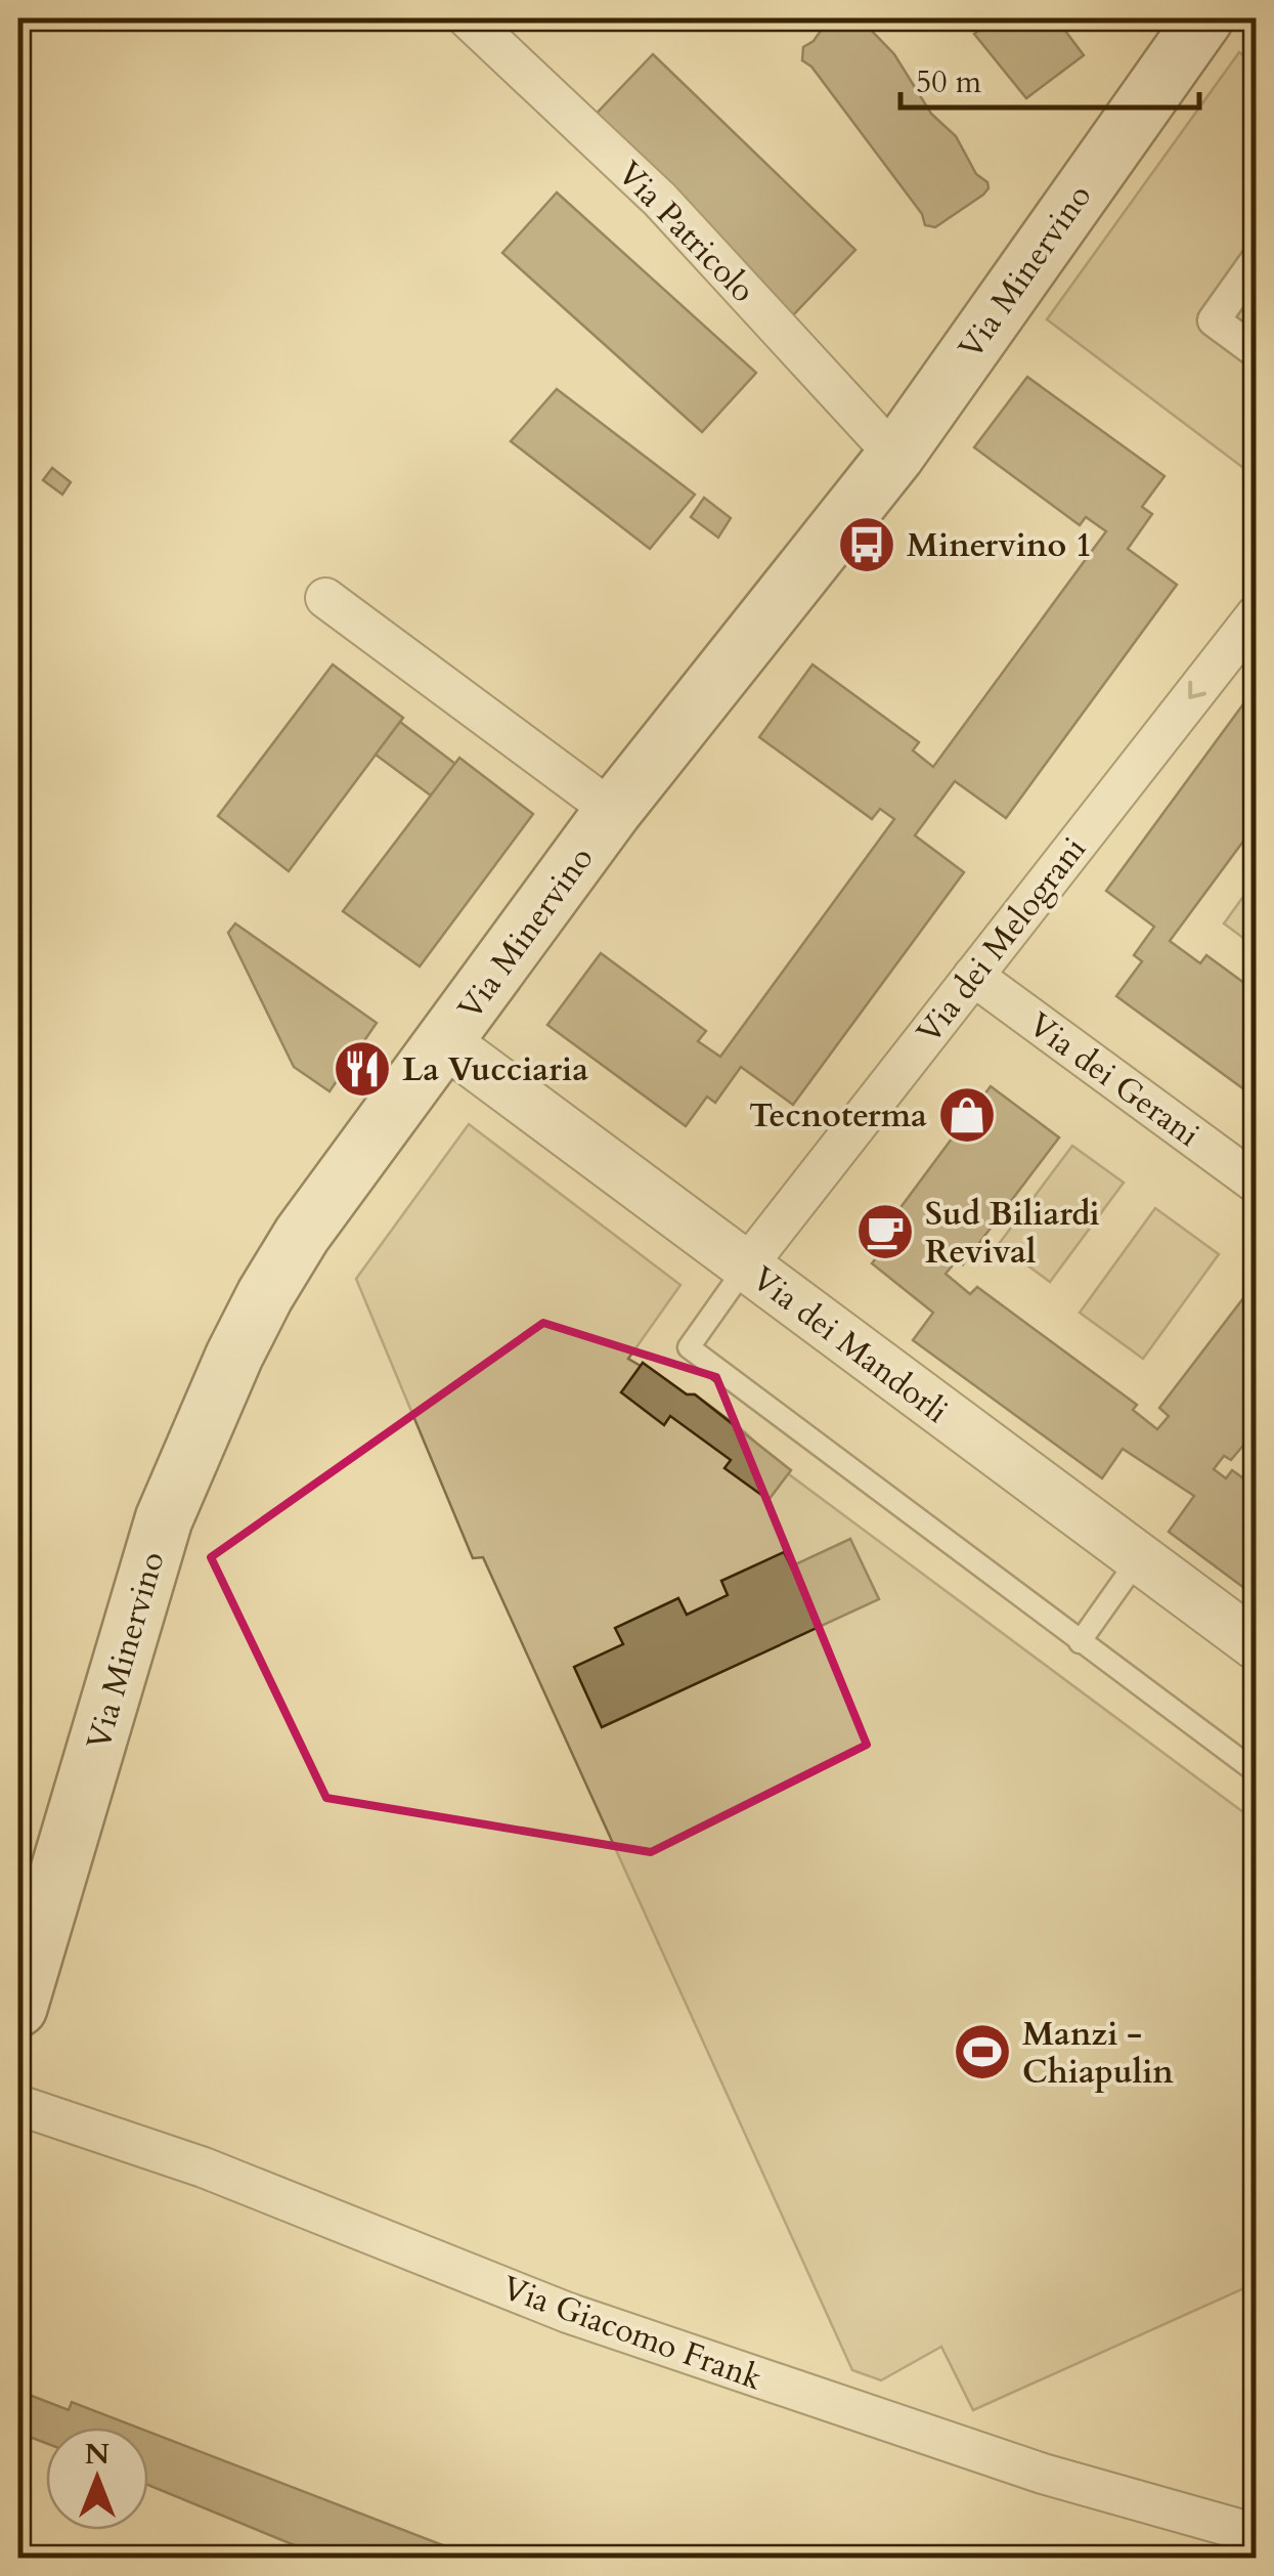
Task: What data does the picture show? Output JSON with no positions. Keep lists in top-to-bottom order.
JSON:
{
  "streets": {
    "main road": ["Via Minervino"],
    "street": [
      "Via Patricolo",
      "Via dei Melograni",
      "Via dei Gerani",
      "Via dei Mandorli",
      "Via Giacomo Frank"
    ]
  },
  "crossings": [
    ["Via Patricolo", "Via Minervino"],
    ["Via Minervino", "Via dei Mandorli"],
    ["Via dei Melograni", "Via dei Gerani"],
    ["Via dei Melograni", "Via dei Mandorli"]
  ],
  "one_way": ["Via dei Melograni"],
  "places": {
    "bus stop": ["Minervino 1"],
    "restaurant": ["La Vucciaria"],
    "shop": ["Tecnoterma"],
    "cafe": ["Sud Biliardi Revival"],
    "sports": ["Manzi - Chiapulin"]
  },
  "scale_bar": "50 m",
  "north": "top"
}
